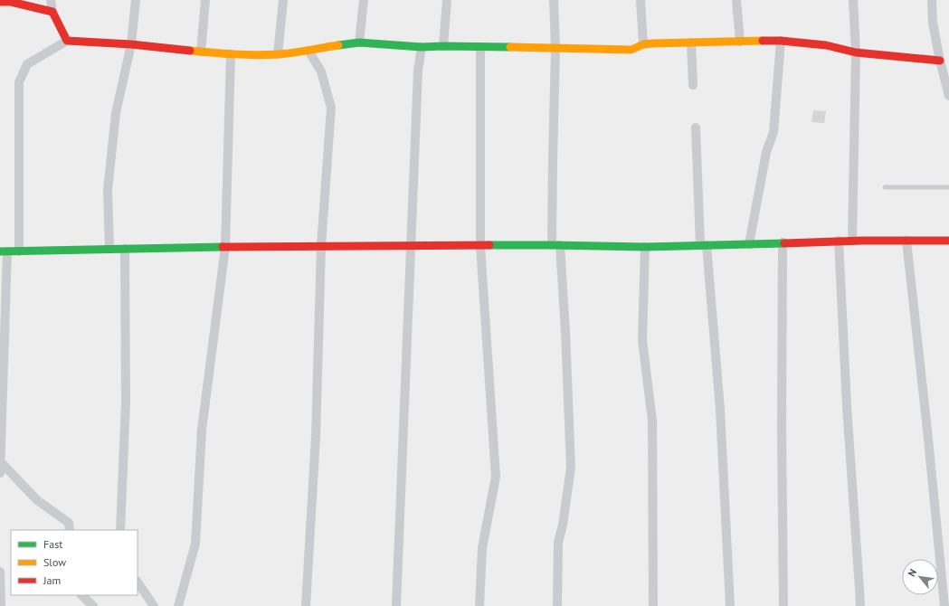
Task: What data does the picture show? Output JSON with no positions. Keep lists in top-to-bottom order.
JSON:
{
  "legend": ["Fast", "Slow", "Jam"],
  "north": "top left"
}
